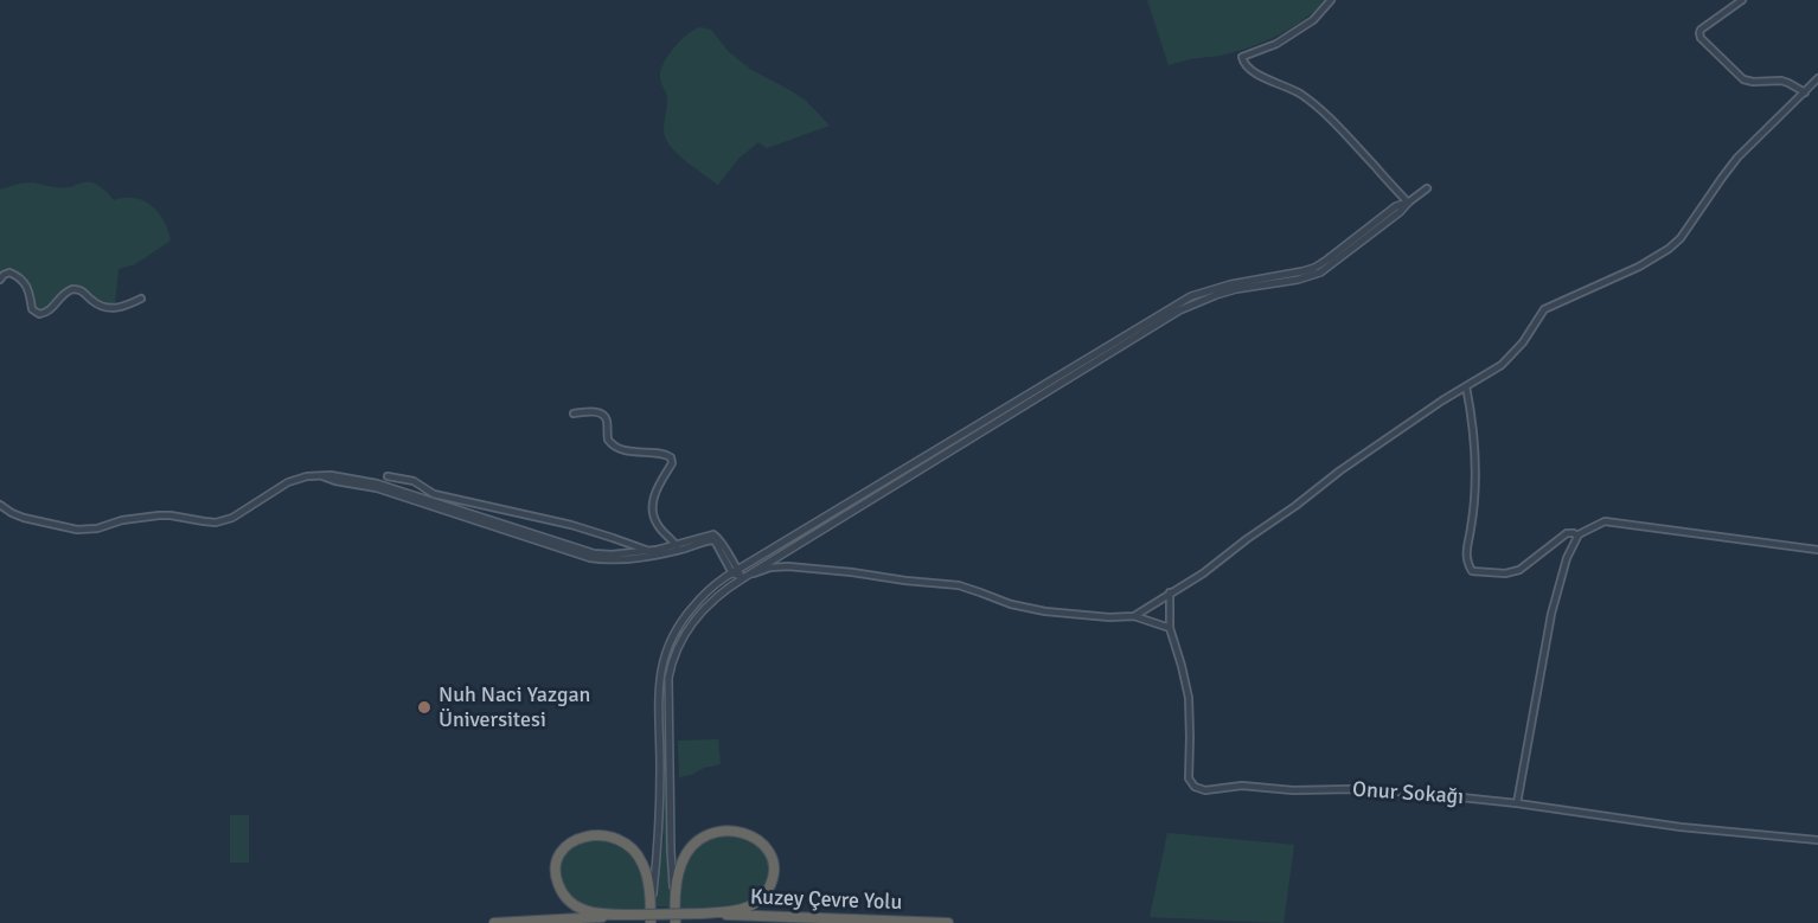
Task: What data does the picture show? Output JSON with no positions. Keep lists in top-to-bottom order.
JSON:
{
  "streets": {
    "highway": ["Kuzey Çevre Yolu"],
    "street": ["Onur Sokağı"]
  },
  "places": ["Nuh Naci Yazgan Üniversitesi"]
}
